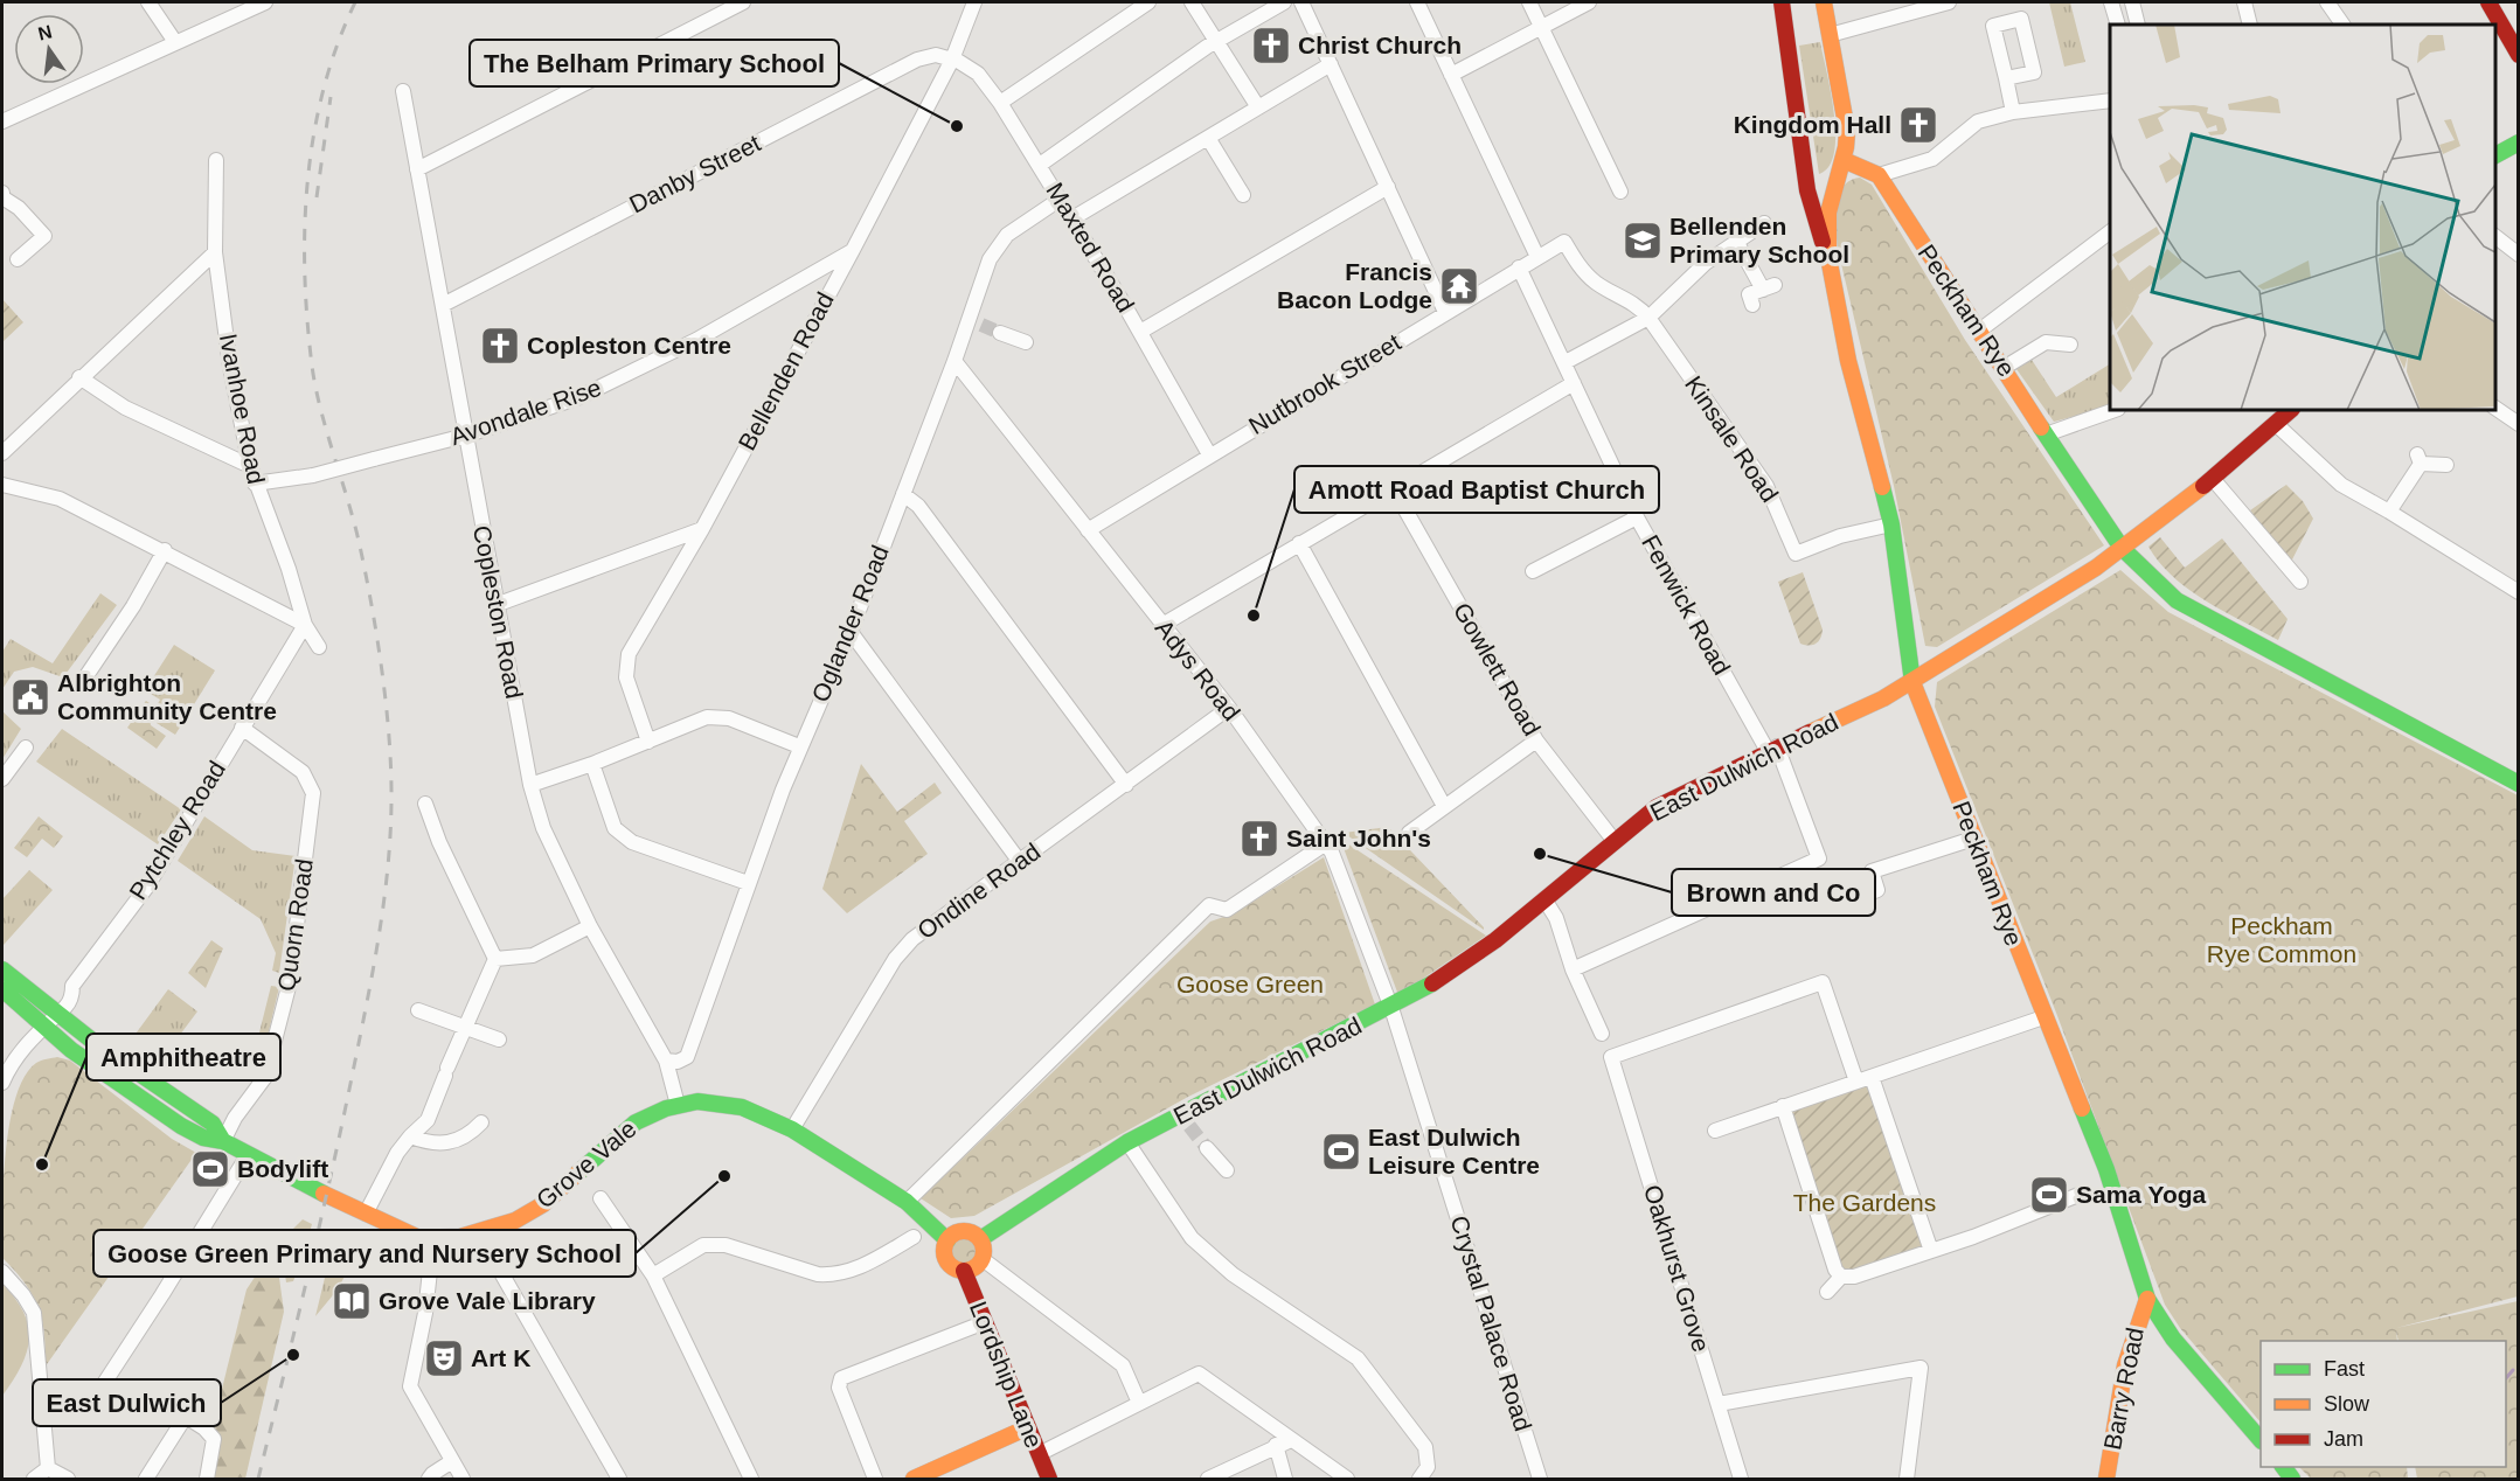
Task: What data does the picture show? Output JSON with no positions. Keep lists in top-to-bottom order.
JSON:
{
  "streets": {
    "main road": [
      "Peckham Rye",
      "East Dulwich Road",
      "Grove Vale",
      "Lordship Lane",
      "Barry Road"
    ],
    "street": [
      "Danby Street",
      "Maxted Road",
      "Bellenden Road",
      "Nutbrook Street",
      "Ivanhoe Road",
      "Avondale Rise",
      "Kinsale Road",
      "Fenwick Road",
      "Copleston Road",
      "Oglander Road",
      "Gowlett Road",
      "Adys Road",
      "Pytchley Road",
      "Ondine Road",
      "Quorn Road",
      "Oakhurst Grove",
      "Crystal Palace Road"
    ]
  },
  "crossings": [
    ["Danby Street", "Maxted Road"],
    ["Danby Street", "Bellenden Road"],
    ["Danby Street", "Copleston Road"],
    ["Maxted Road", "Bellenden Road"],
    ["Maxted Road", "Nutbrook Street"],
    ["Maxted Road", "Oglander Road"],
    ["Peckham Rye", "Kinsale Road"],
    ["Peckham Rye", "East Dulwich Road"],
    ["Peckham Rye", "Barry Road"],
    ["Bellenden Road", "Avondale Rise"],
    ["Nutbrook Street", "Kinsale Road"],
    ["Nutbrook Street", "Fenwick Road"],
    ["Nutbrook Street", "Adys Road"],
    ["Ivanhoe Road", "Avondale Rise"],
    ["Ivanhoe Road", "Pytchley Road"],
    ["Avondale Rise", "Copleston Road"],
    ["Fenwick Road", "East Dulwich Road"],
    ["Copleston Road", "Oglander Road"],
    ["Copleston Road", "Grove Vale"],
    ["Oglander Road", "Adys Road"],
    ["Gowlett Road", "East Dulwich Road"],
    ["Adys Road", "East Dulwich Road"],
    ["Adys Road", "Ondine Road"],
    ["Adys Road", "Crystal Palace Road"],
    ["East Dulwich Road", "Grove Vale"],
    ["East Dulwich Road", "Crystal Palace Road"],
    ["East Dulwich Road", "Lordship Lane"],
    ["Pytchley Road", "Quorn Road"],
    ["Ondine Road", "Grove Vale"],
    ["Quorn Road", "Grove Vale"],
    ["Grove Vale", "Lordship Lane"]
  ],
  "parks": ["Peckham Rye Common", "Goose Green", "The Gardens"],
  "places": {
    "church": [
      "Christ Church",
      "Kingdom Hall",
      "Copleston Centre",
      "Saint John's"
    ],
    "other": [
      "The Belham Primary School",
      "Amott Road Baptist Church",
      "Brown and Co",
      "Amphitheatre",
      "Goose Green Primary and Nursery School",
      "East Dulwich"
    ],
    "school or university": ["Bellenden Primary School"],
    "temple": ["Francis Bacon Lodge"],
    "public building": ["Albrighton Community Centre"],
    "sports": ["East Dulwich Leisure Centre", "Bodylift", "Sama Yoga"],
    "library": ["Grove Vale Library"],
    "theatre": ["Art K"]
  },
  "legend": ["Fast", "Slow", "Jam"],
  "north": "top"
}
